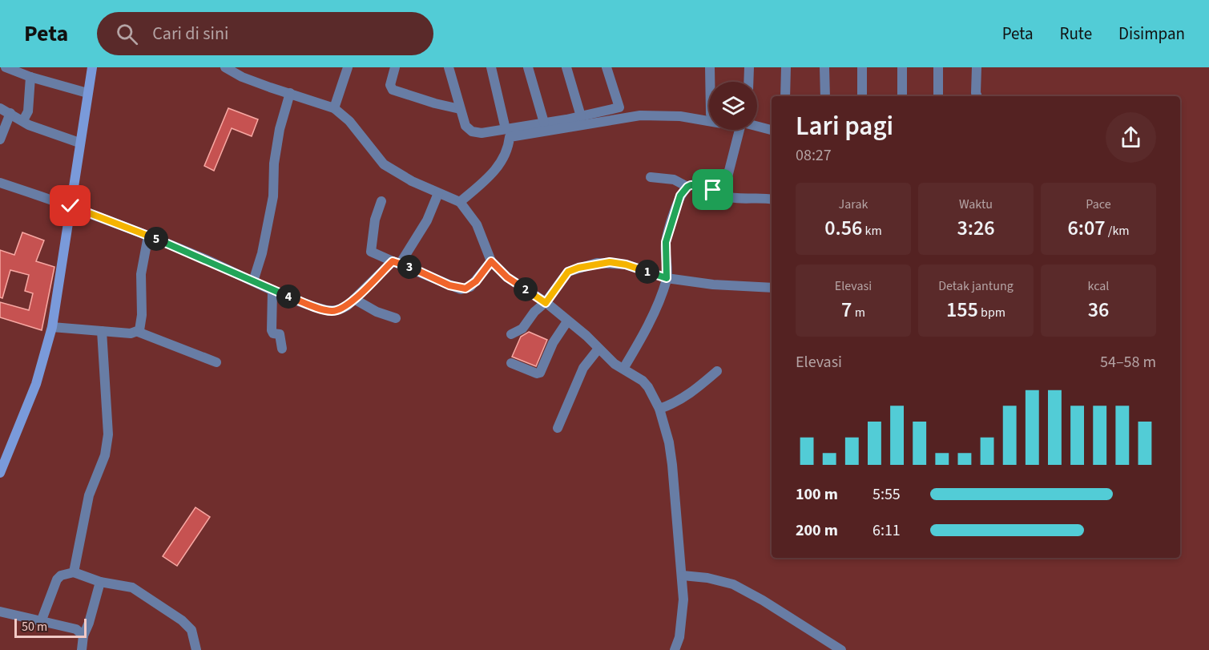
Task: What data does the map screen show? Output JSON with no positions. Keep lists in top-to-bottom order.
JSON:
{
  "scale_bar": "50 m",
  "page": {
    "header": "Peta",
    "search": "Cari di sini",
    "nav": ["Peta", "Rute", "Disimpan"],
    "heading": ["Lari pagi", "08:27"],
    "stats": [
      ["Jarak", "0.56 km"],
      ["Waktu", "3:26"],
      ["Pace", "6:07 /km"],
      ["Elevasi", "7 m"],
      ["Detak jantung", "155 bpm"],
      ["kcal", "36"]
    ],
    "pins": [
      "5",
      "3",
      "1",
      "2",
      "4"
    ],
    "chart": ["Elevasi", "54–58 m"],
    "list": [
      {
        "name": "100 m",
        "note": "5:55"
      },
      {
        "name": "200 m",
        "note": "6:11"
      }
    ],
    "scale": "50 m"
  }
}
